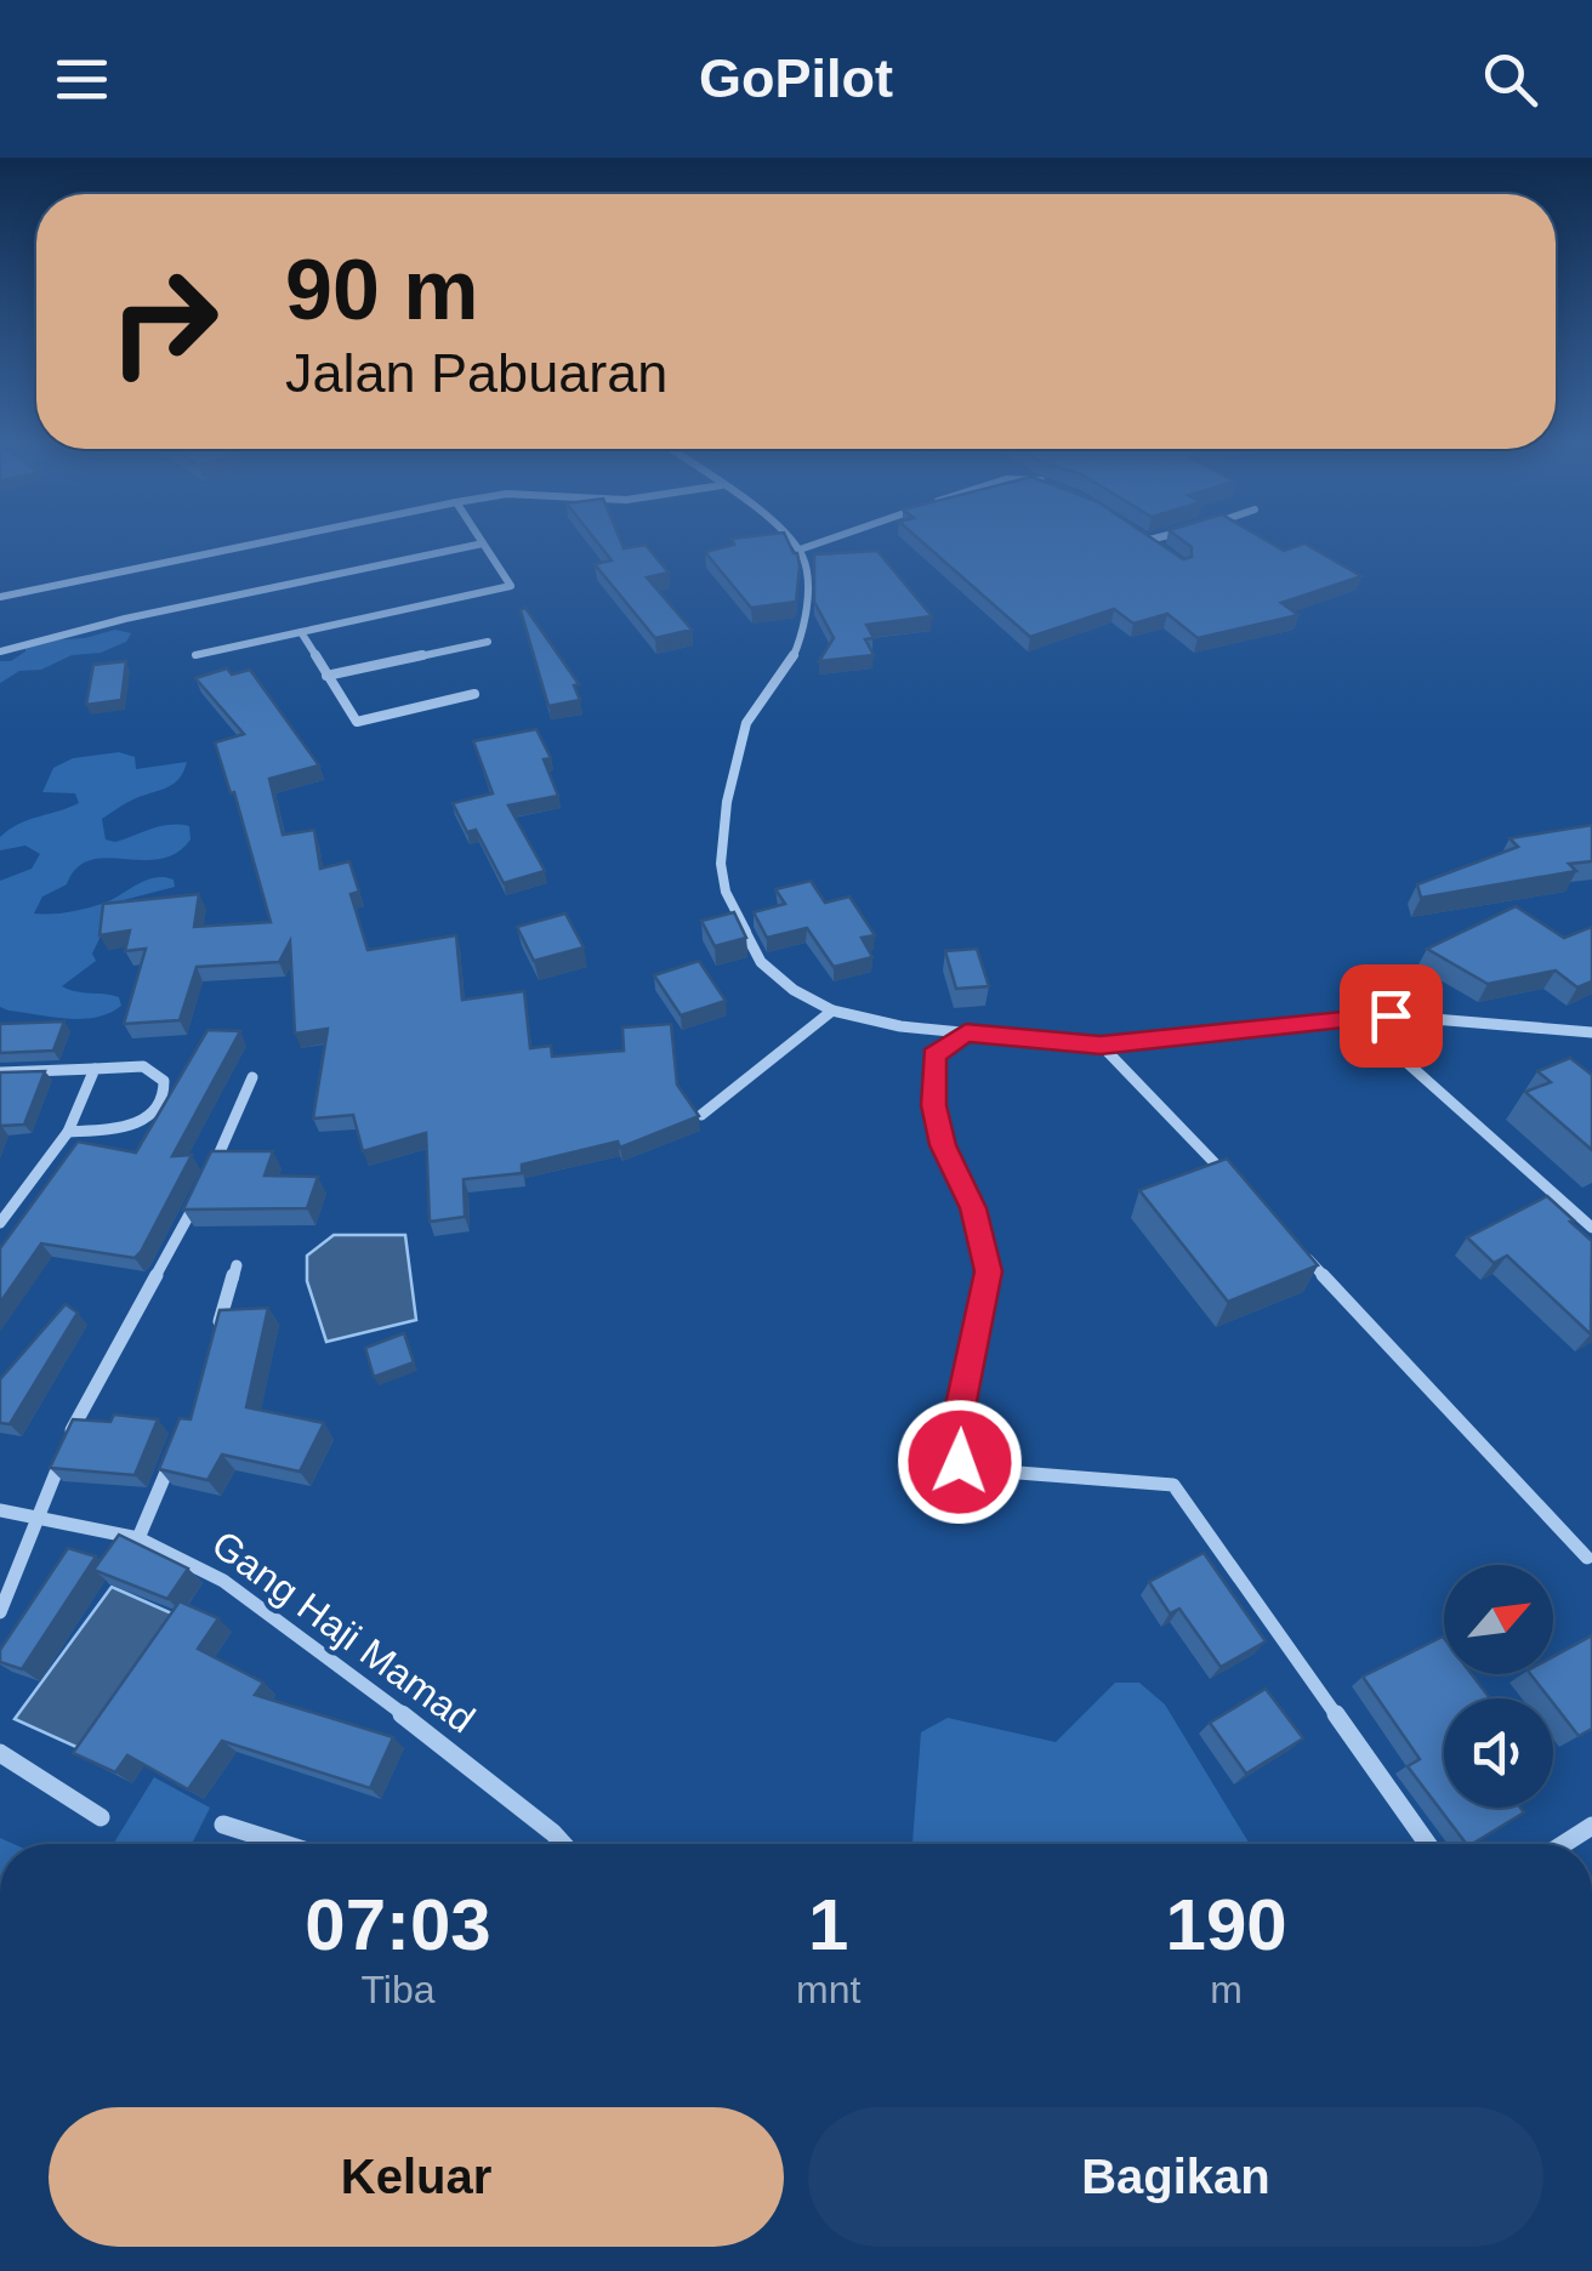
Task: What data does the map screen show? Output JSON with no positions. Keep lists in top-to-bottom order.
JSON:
{
  "streets": {
    "street": ["Gang Haji Mamad"]
  },
  "north": "top right",
  "page": {
    "header": "GoPilot",
    "turn": ["90 m", "Jalan Pabuaran"],
    "eta": [
      "07:03",
      "Tiba",
      "1",
      "mnt",
      "190",
      "m"
    ],
    "buttons": ["Keluar", "Bagikan"]
  }
}
